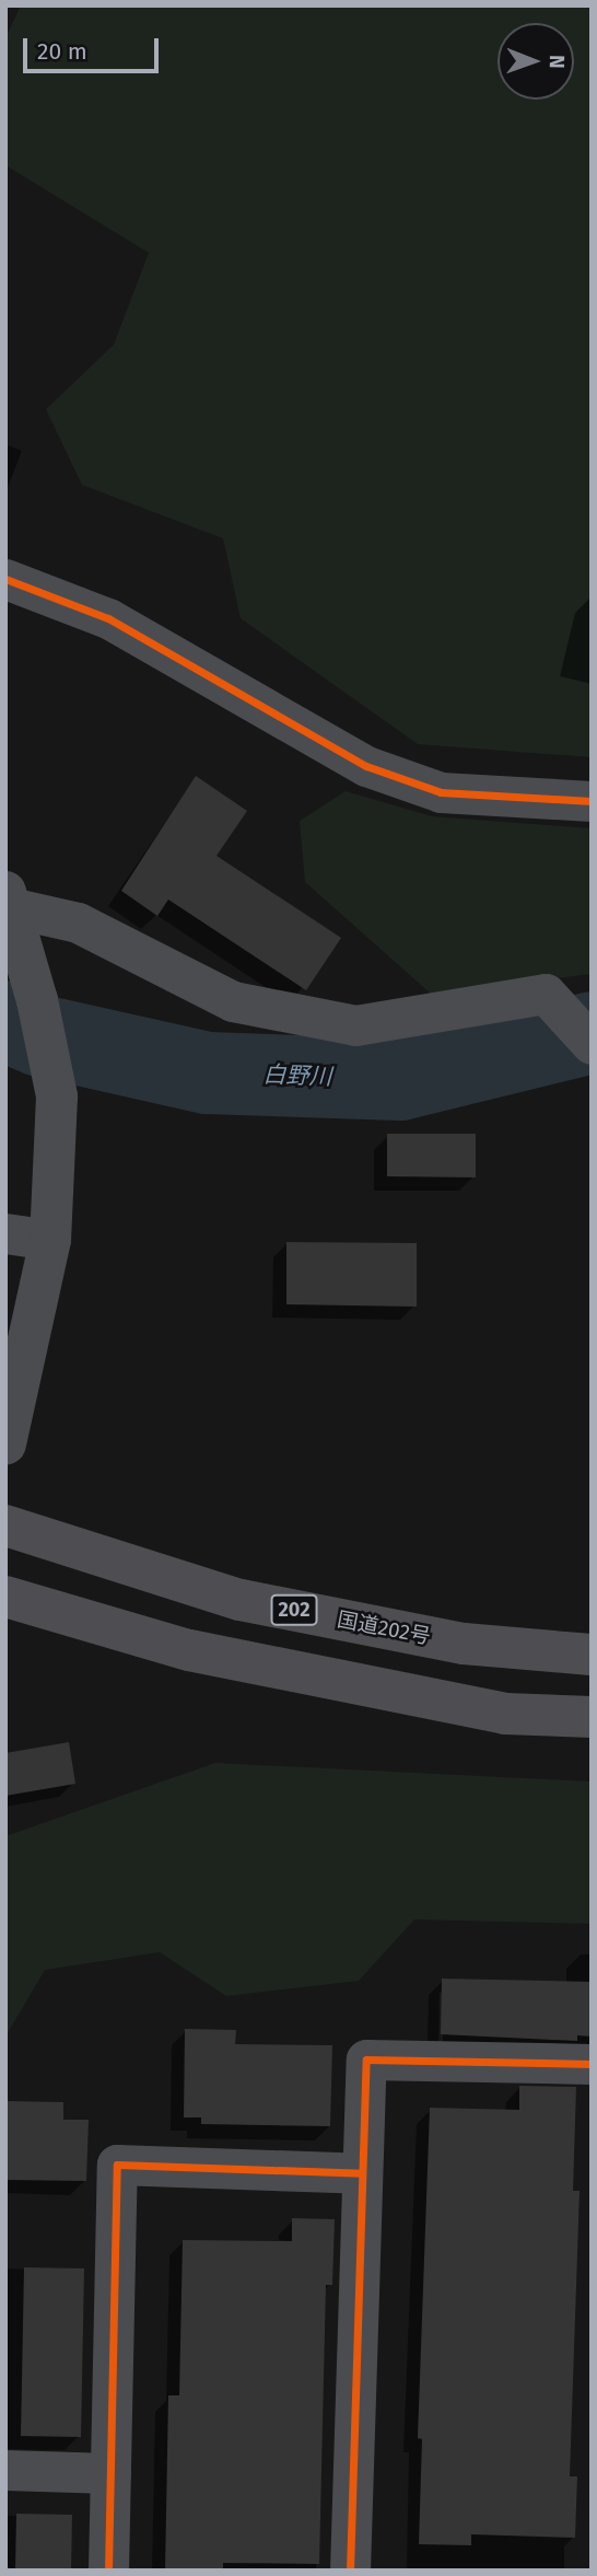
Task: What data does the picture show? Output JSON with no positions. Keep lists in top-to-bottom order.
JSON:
{
  "streets": {
    "highway": ["202", "国道202号"]
  },
  "water": ["白野川"],
  "scale_bar": "20 m",
  "north": "right"
}
